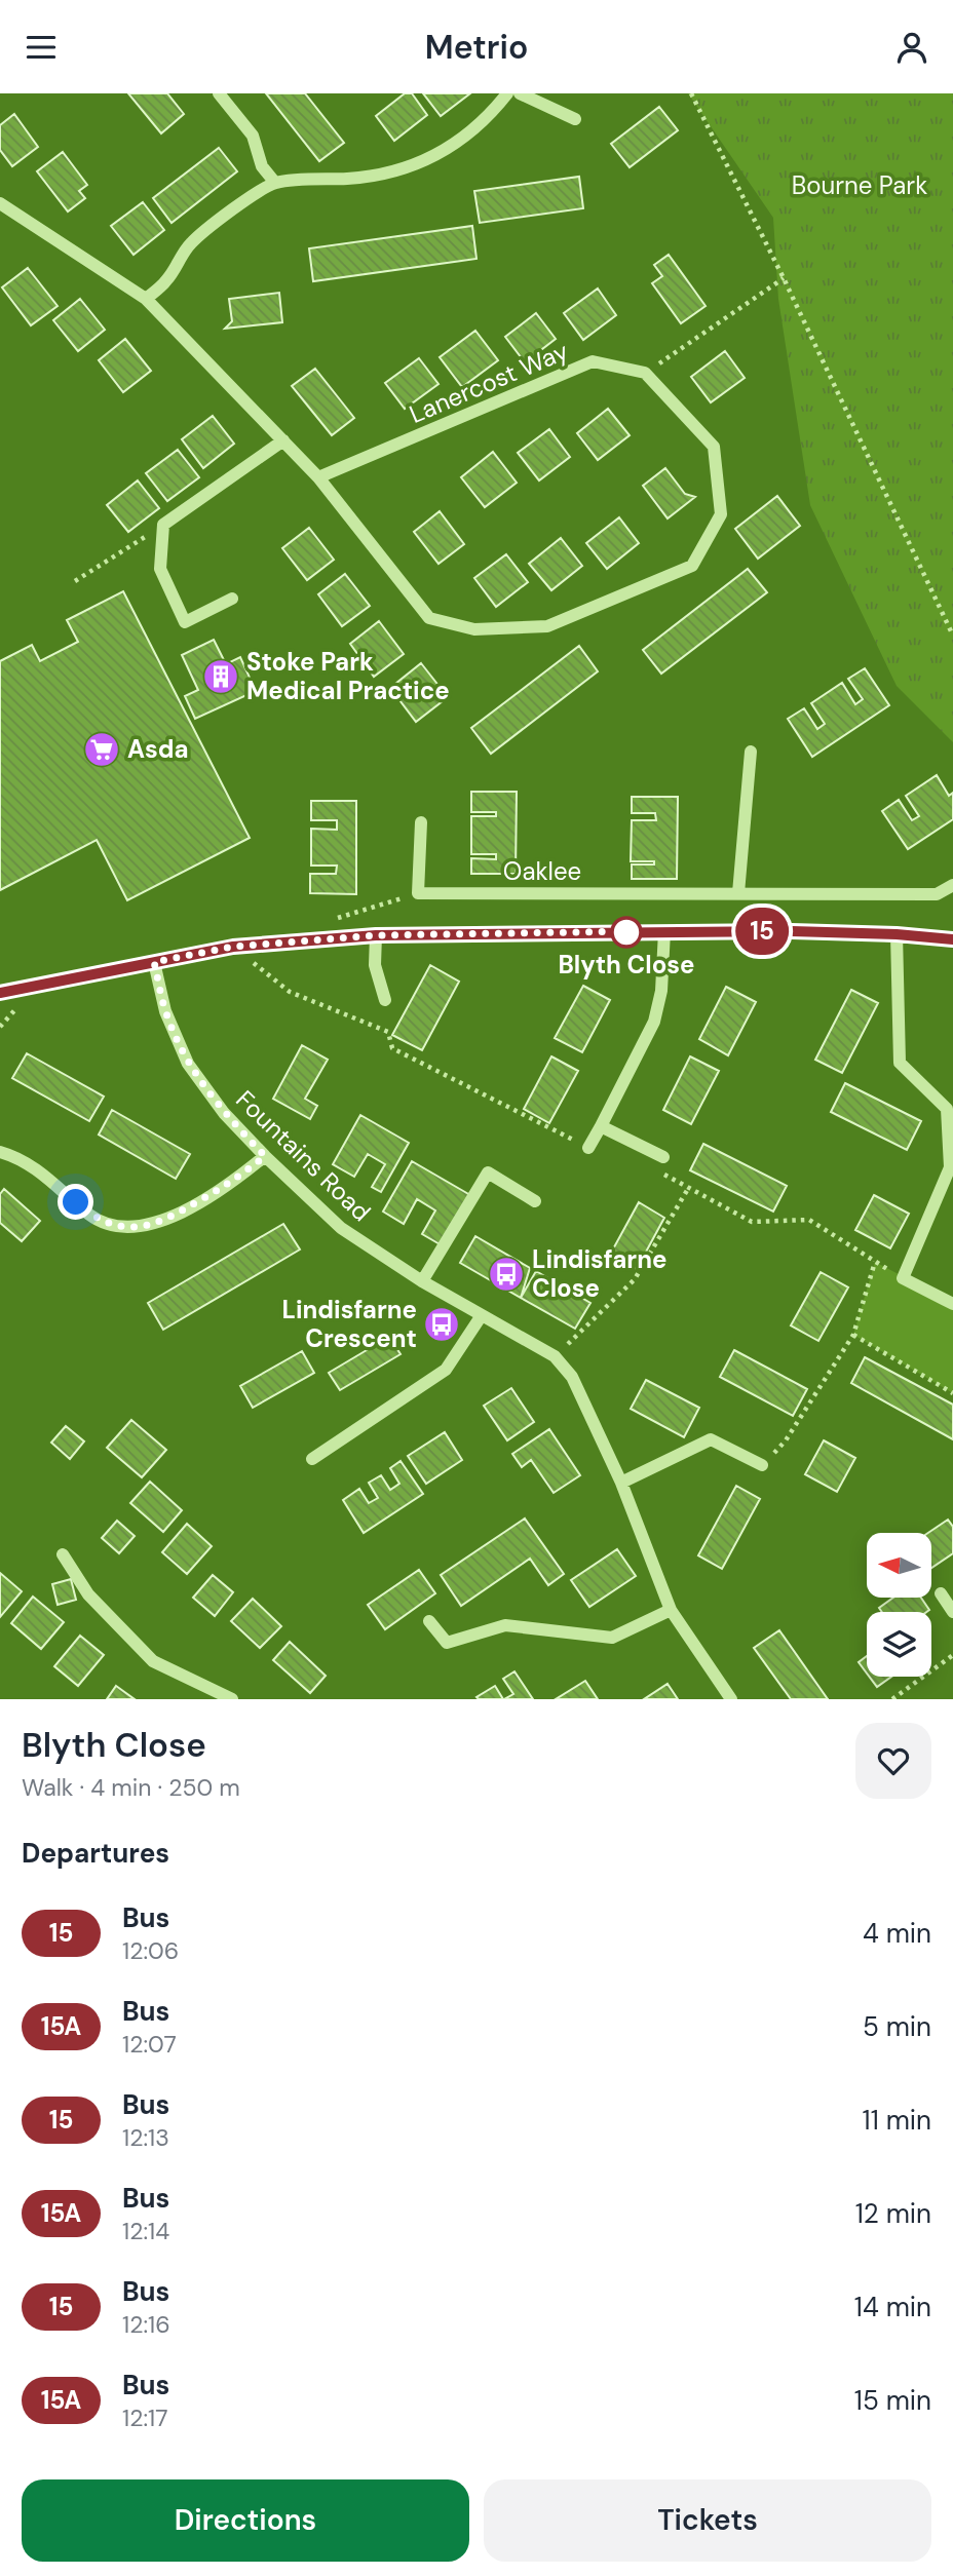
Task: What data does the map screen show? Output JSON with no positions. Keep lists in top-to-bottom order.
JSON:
{
  "streets": {
    "street": ["Lanercost Way", "Oaklee", "Fountains Road"]
  },
  "parks": ["Bourne Park"],
  "places": {
    "building": ["Stoke Park Medical Practice"],
    "supermarket": ["Asda"],
    "other": ["Blyth Close"],
    "bus stop": ["Lindisfarne Close", "Lindisfarne Crescent"]
  },
  "lines": ["bus line 15"],
  "north": "left",
  "page": {
    "header": "Metrio",
    "on_map": "15",
    "heading": [
      ["Blyth Close", "Walk · 4 min · 250 m"],
      "Departures"
    ],
    "list": [
      {
        "mark": "15",
        "name": "Bus",
        "note": "12:06",
        "value": "4 min"
      },
      {
        "mark": "15A",
        "name": "Bus",
        "note": "12:07",
        "value": "5 min"
      },
      {
        "mark": "15",
        "name": "Bus",
        "note": "12:13",
        "value": "11 min"
      },
      {
        "mark": "15A",
        "name": "Bus",
        "note": "12:14",
        "value": "12 min"
      },
      {
        "mark": "15",
        "name": "Bus",
        "note": "12:16",
        "value": "14 min"
      },
      {
        "mark": "15A",
        "name": "Bus",
        "note": "12:17",
        "value": "15 min"
      }
    ],
    "buttons": ["Directions", "Tickets"]
  }
}
